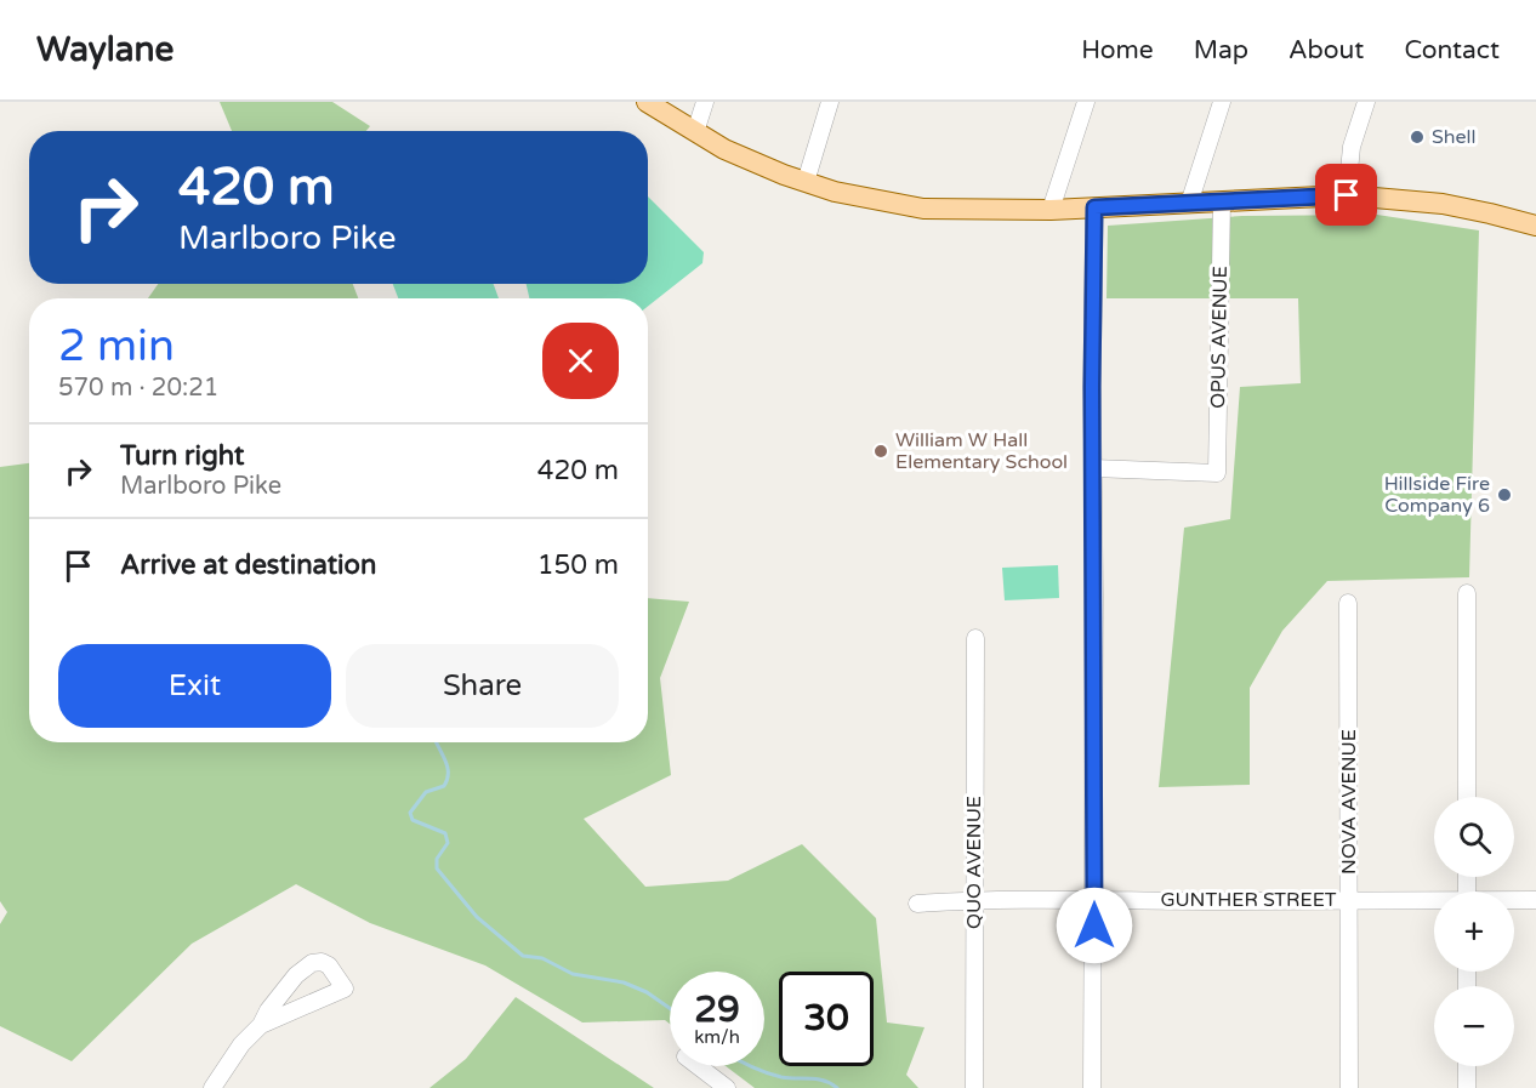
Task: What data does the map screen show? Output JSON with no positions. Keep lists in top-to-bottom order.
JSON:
{
  "streets": {
    "street": [
      "OPUS AVENUE",
      "NOVA AVENUE",
      "QUO AVENUE",
      "GUNTHER STREET"
    ]
  },
  "crossings": [
    ["NOVA AVENUE", "GUNTHER STREET"],
    ["QUO AVENUE", "GUNTHER STREET"]
  ],
  "places": ["Shell", "William W Hall Elementary School", "Hillside Fire Company 6"],
  "page": {
    "header": "Waylane",
    "nav": [
      "Home",
      "Map",
      "About",
      "Contact"
    ],
    "turn": ["420 m", "Marlboro Pike"],
    "heading": ["2 min", "570 m · 20:21"],
    "list": [
      {
        "name": "Turn right",
        "note": "Marlboro Pike",
        "value": "420 m"
      },
      {
        "name": "Arrive at destination",
        "value": "150 m"
      }
    ],
    "buttons": ["Exit", "Share"],
    "map_buttons": ["+", "−"],
    "speed": "29 km/h",
    "limit": "30"
  }
}
